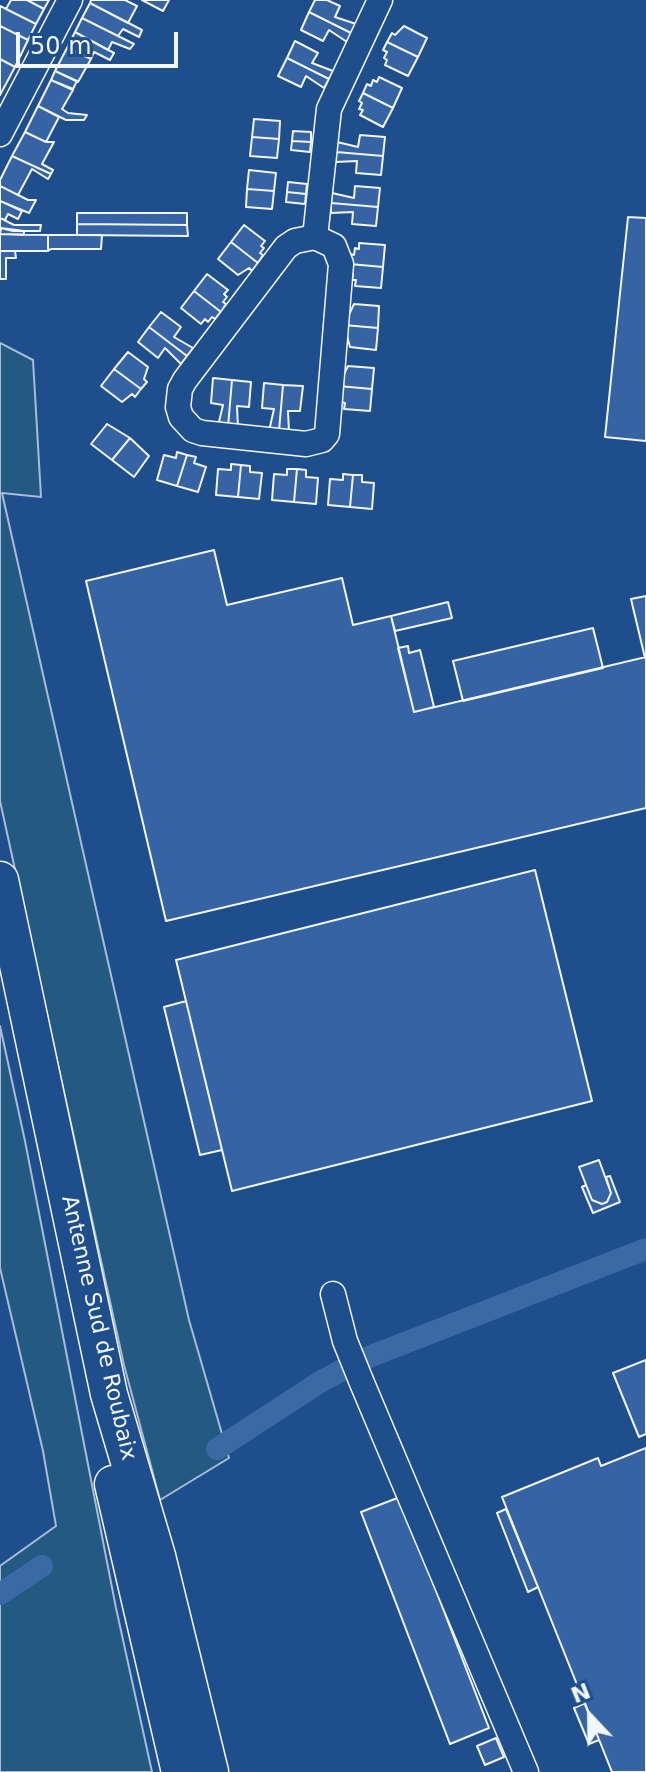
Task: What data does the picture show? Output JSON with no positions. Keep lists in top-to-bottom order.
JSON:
{
  "streets": {
    "highway": ["Antenne Sud de Roubaix"]
  },
  "scale_bar": "50 m",
  "north": "top"
}
